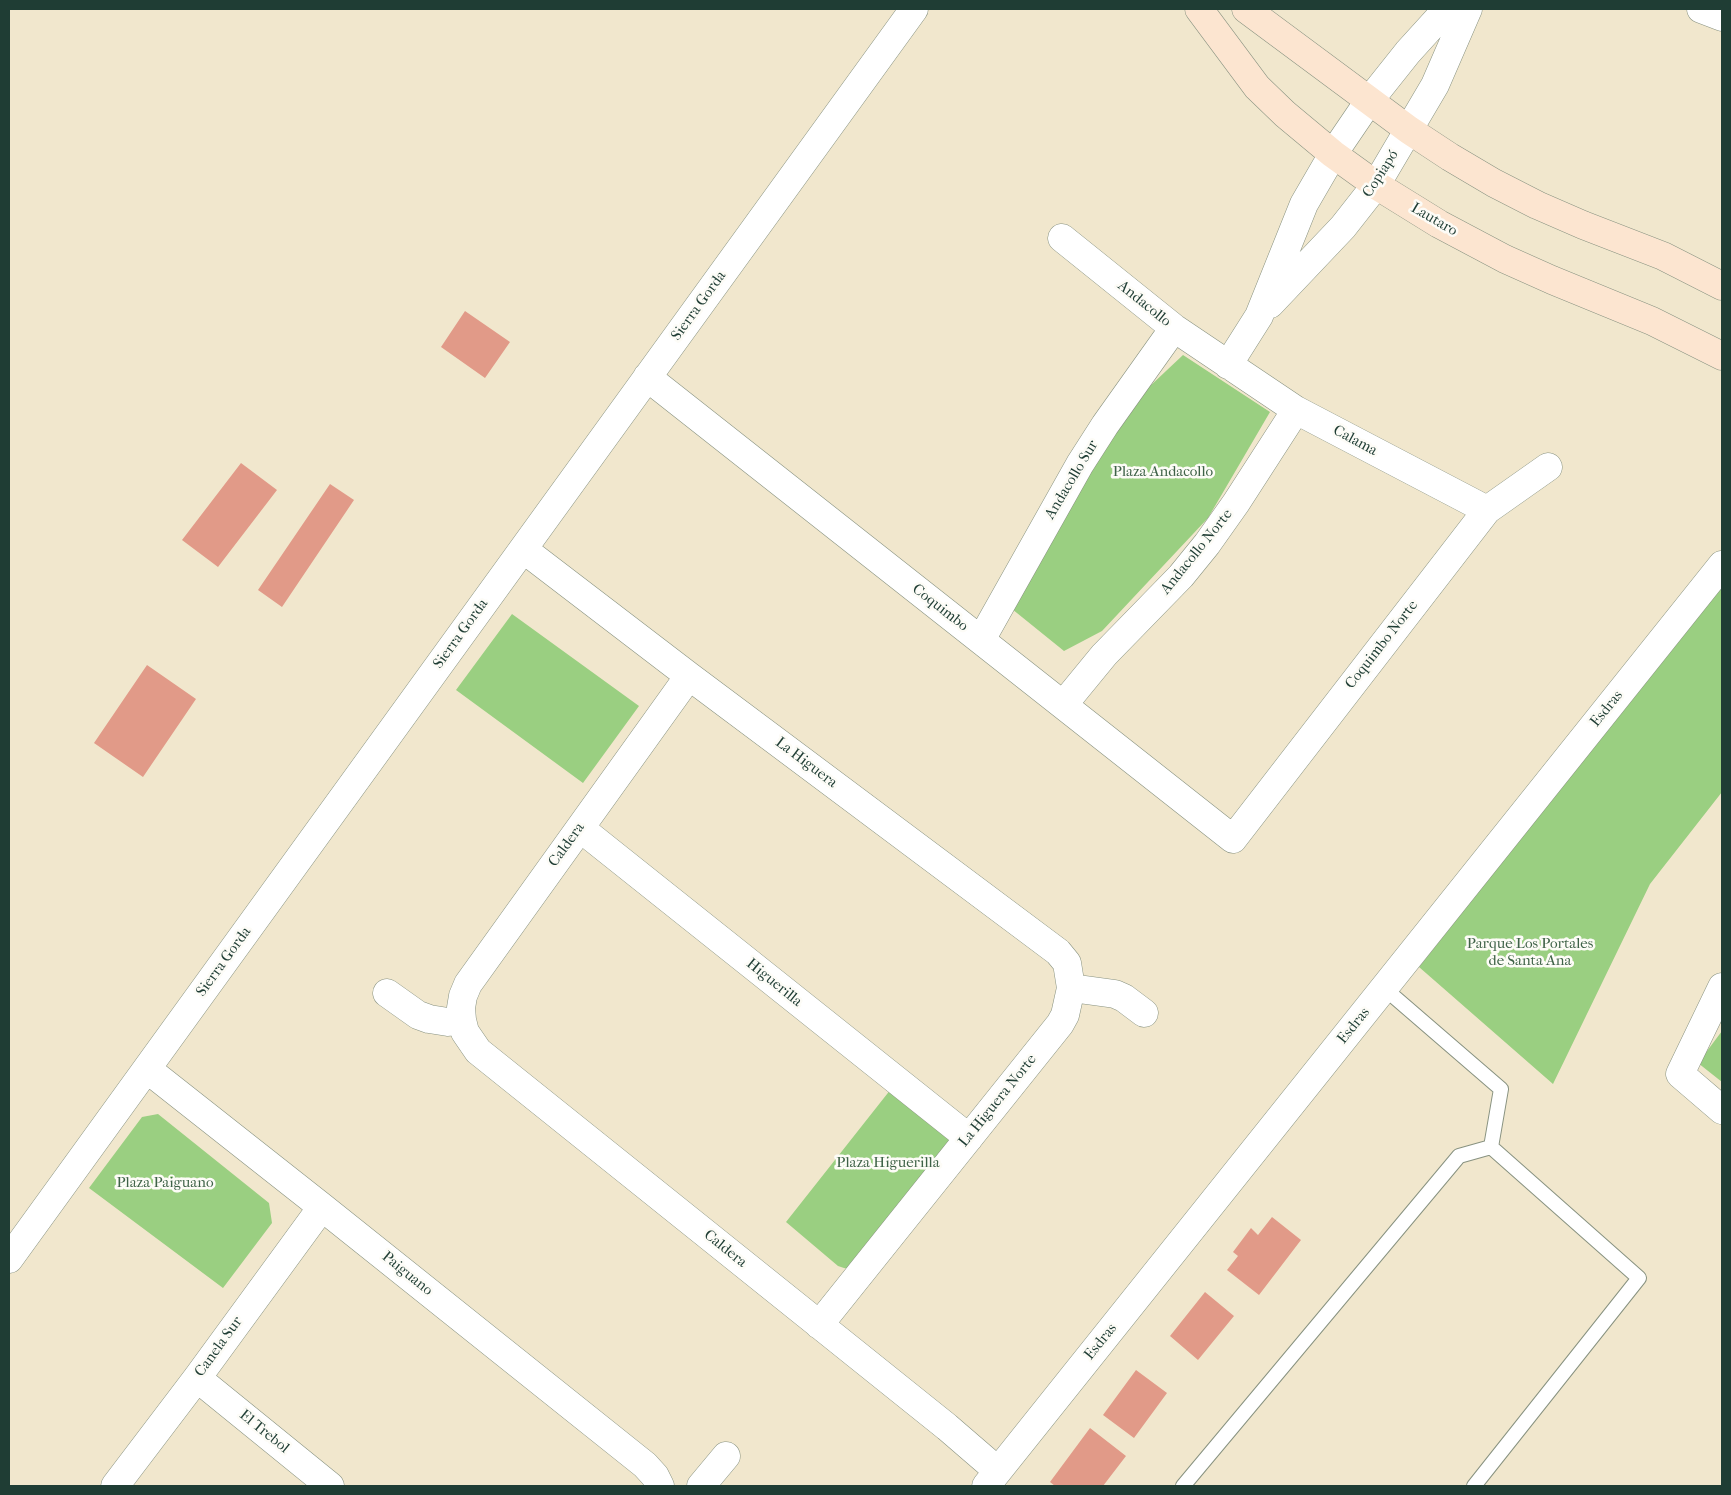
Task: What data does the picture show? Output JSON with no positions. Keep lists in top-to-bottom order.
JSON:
{
  "streets": {
    "street": [
      "Copiapó",
      "Lautaro",
      "Andacollo",
      "Sierra Gorda",
      "Calama",
      "Andacollo Sur",
      "Andacollo Norte",
      "Coquimbo",
      "Coquimbo Norte",
      "Esdras",
      "La Higuera",
      "Caldera",
      "Higuerilla",
      "La Higuera Norte",
      "Paiguano",
      "Canela Sur",
      "El Trebol"
    ]
  },
  "crossings": [
    ["Copiapó", "Lautaro"],
    ["Copiapó", "Andacollo"],
    ["Copiapó", "Calama"],
    ["Andacollo", "Calama"],
    ["Andacollo", "Andacollo Sur"],
    ["Sierra Gorda", "Coquimbo"],
    ["Sierra Gorda", "La Higuera"],
    ["Sierra Gorda", "Paiguano"],
    ["Calama", "Andacollo Norte"],
    ["Calama", "Coquimbo Norte"],
    ["Andacollo Sur", "Coquimbo"],
    ["Andacollo Norte", "Coquimbo"],
    ["Coquimbo", "Coquimbo Norte"],
    ["Esdras", "Caldera"],
    ["La Higuera", "Caldera"],
    ["La Higuera", "La Higuera Norte"],
    ["Caldera", "Higuerilla"],
    ["Caldera", "La Higuera Norte"],
    ["Higuerilla", "La Higuera Norte"],
    ["Paiguano", "Canela Sur"],
    ["Canela Sur", "El Trebol"]
  ],
  "parks": [
    "Plaza Andacollo",
    "Parque Los Portales de Santa Ana",
    "Plaza Higuerilla",
    "Plaza Paiguano"
  ]
}
